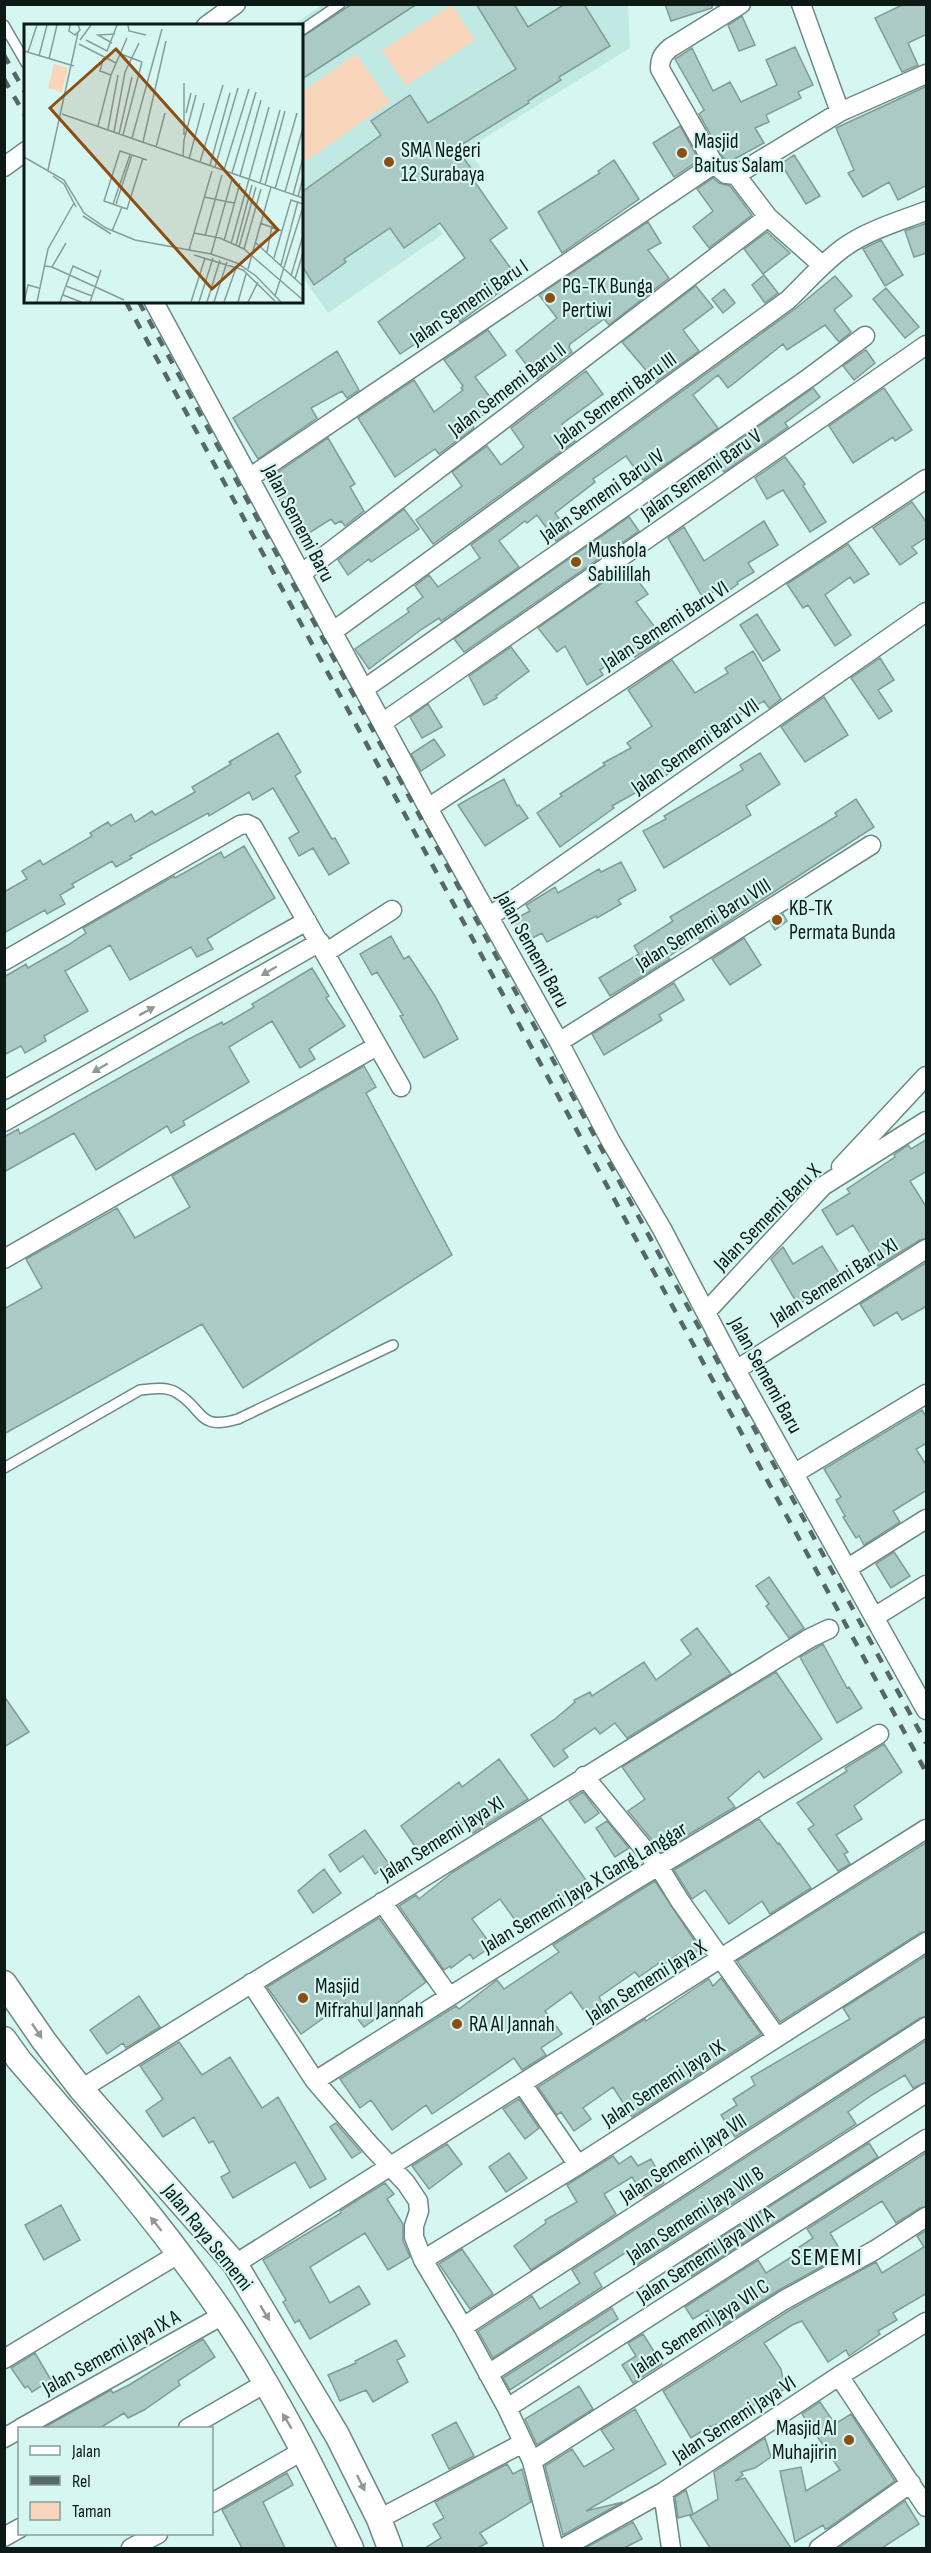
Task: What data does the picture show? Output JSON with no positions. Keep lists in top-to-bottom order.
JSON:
{
  "streets": {
    "main road": ["Jalan Raya Sememi"],
    "street": [
      "Jalan Sememi Baru I",
      "Jalan Sememi Baru II",
      "Jalan Sememi Baru III",
      "Jalan Sememi Baru V",
      "Jalan Sememi Baru IV",
      "Jalan Sememi Baru",
      "Jalan Sememi Baru VI",
      "Jalan Sememi Baru VII",
      "Jalan Sememi Baru VIII",
      "Jalan Sememi Baru X",
      "Jalan Sememi Baru XI",
      "Jalan Sememi Jaya XI",
      "Jalan Sememi Jaya X Gang Langgar",
      "Jalan Sememi Jaya X",
      "Jalan Sememi Jaya IX",
      "Jalan Sememi Jaya VII",
      "Jalan Sememi Jaya VII B",
      "Jalan Sememi Jaya VII A",
      "Jalan Sememi Jaya VII C",
      "Jalan Sememi Jaya IX A",
      "Jalan Sememi Jaya VI"
    ]
  },
  "crossings": [
    ["Jalan Sememi Baru I", "Jalan Sememi Baru"],
    ["Jalan Sememi Baru II", "Jalan Sememi Baru"],
    ["Jalan Sememi Baru III", "Jalan Sememi Baru"],
    ["Jalan Sememi Baru V", "Jalan Sememi Baru"],
    ["Jalan Sememi Baru IV", "Jalan Sememi Baru"],
    ["Jalan Sememi Baru", "Jalan Sememi Baru VI"],
    ["Jalan Sememi Baru", "Jalan Sememi Baru VII"],
    ["Jalan Sememi Baru", "Jalan Sememi Baru VIII"],
    ["Jalan Sememi Baru", "Jalan Sememi Baru X"],
    ["Jalan Sememi Baru", "Jalan Sememi Baru XI"],
    ["Jalan Sememi Jaya XI", "Jalan Raya Sememi"],
    ["Jalan Sememi Jaya X", "Jalan Raya Sememi"],
    ["Jalan Raya Sememi", "Jalan Sememi Jaya IX A"]
  ],
  "districts": ["SEMEMI"],
  "places": [
    "Masjid Baitus Salam",
    "SMA Negeri 12 Surabaya",
    "PG-TK Bunga Pertiwi",
    "Mushola Sabilillah",
    "KB-TK Permata Bunda",
    "Masjid Mifrahul Jannah",
    "RA Al Jannah",
    "Masjid Al Muhajirin"
  ],
  "legend": ["Jalan", "Rel", "Taman"]
}
